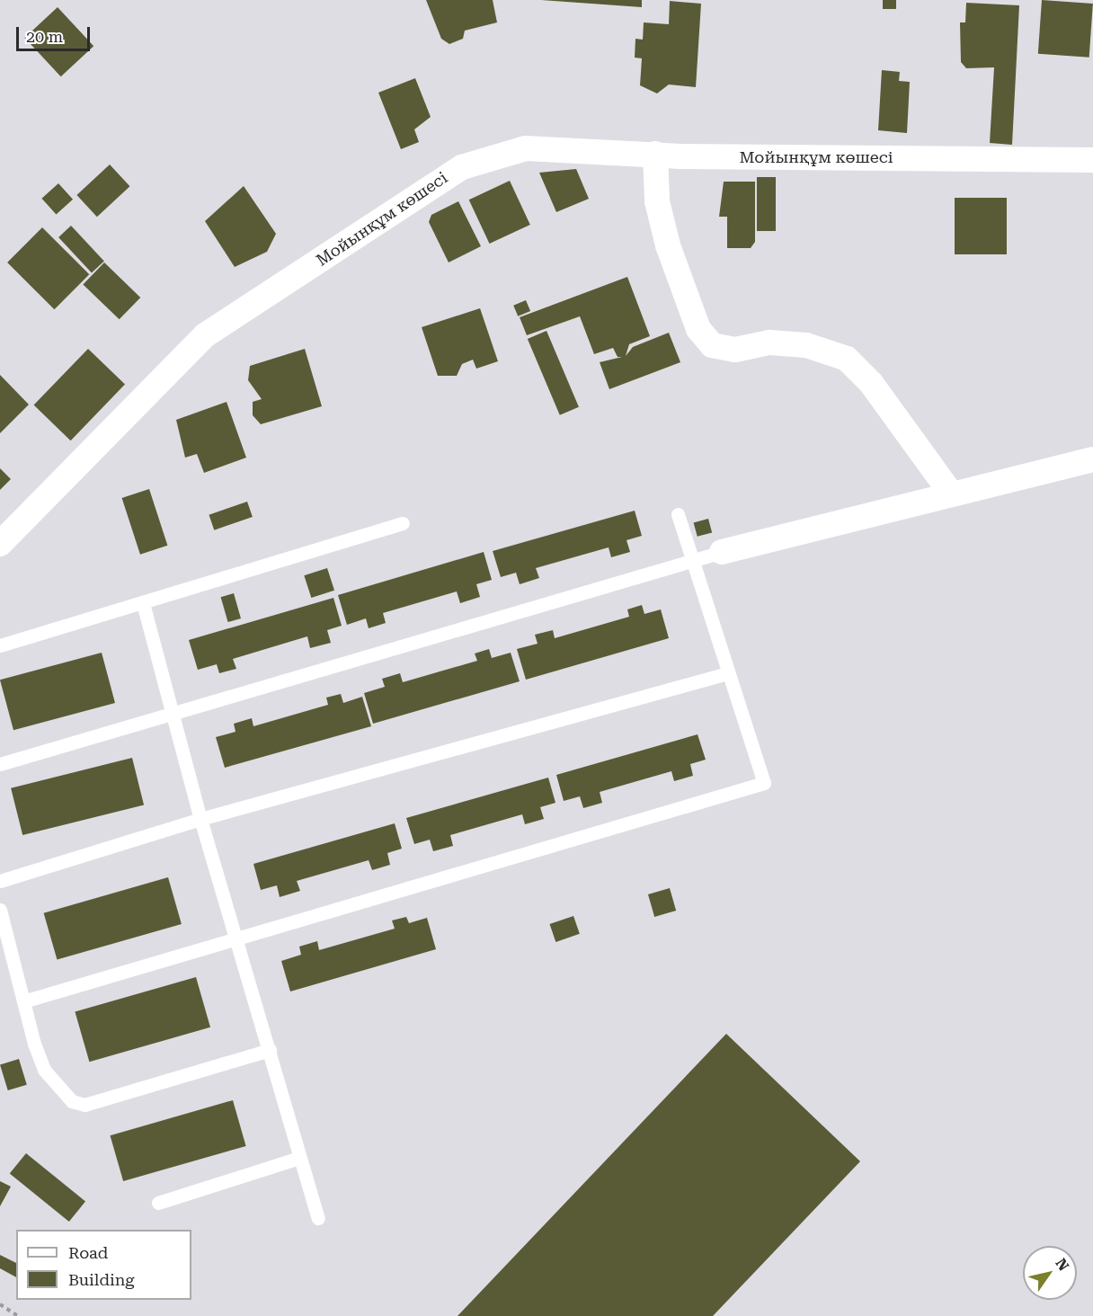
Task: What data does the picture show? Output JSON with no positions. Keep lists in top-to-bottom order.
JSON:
{
  "streets": {
    "street": ["Мойынқұм көшесі"]
  },
  "legend": ["Road", "Building"],
  "scale_bar": "20 m",
  "north": "top right"
}
